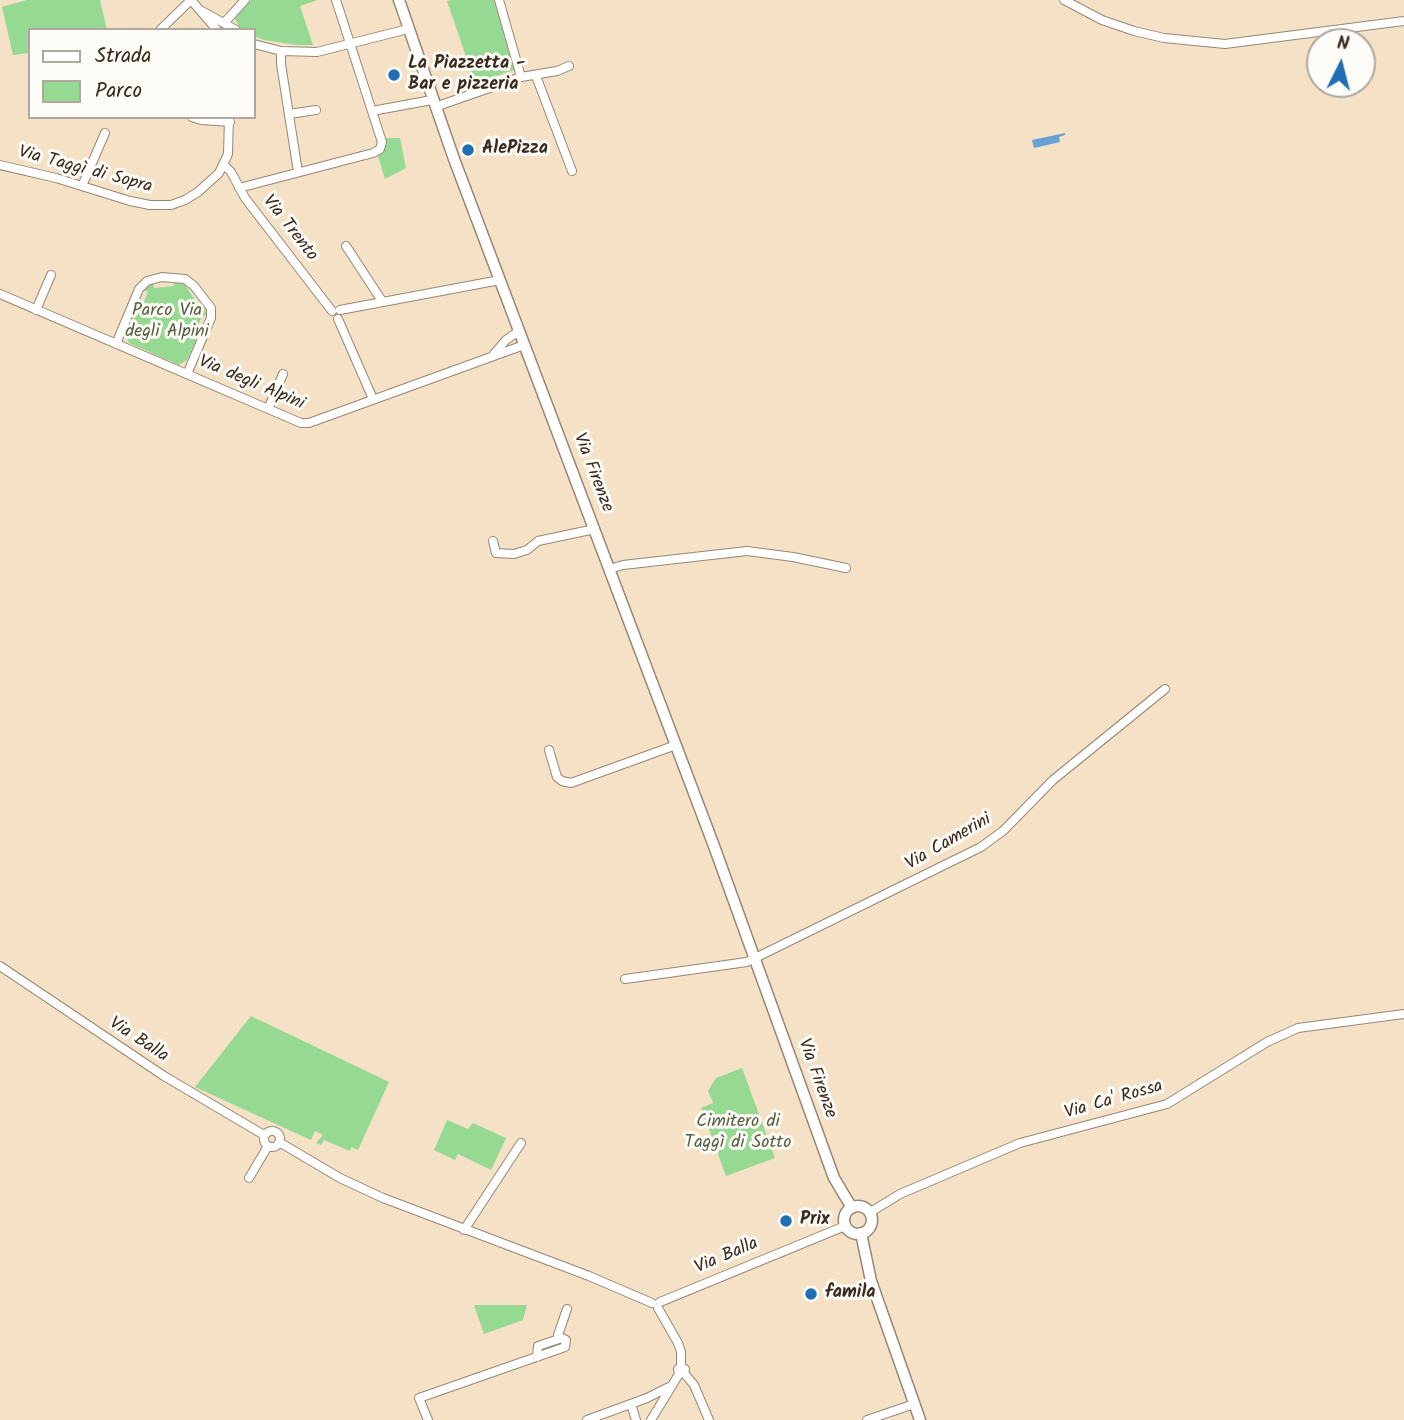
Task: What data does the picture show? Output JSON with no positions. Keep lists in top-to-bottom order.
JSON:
{
  "streets": {
    "main road": ["Via Firenze"],
    "street": [
      "Via Taggì di Sopra",
      "Via Trento",
      "Via degli Alpini",
      "Via Camerini",
      "Via Balla",
      "Via Ca' Rossa"
    ]
  },
  "crossings": [
    ["Via Taggì di Sopra", "Via Trento"],
    ["Via Trento", "Via degli Alpini"],
    ["Via degli Alpini", "Via Firenze"],
    ["Via Firenze", "Via Camerini"],
    ["Via Firenze", "Via Balla"],
    ["Via Firenze", "Via Ca' Rossa"],
    ["Via Balla", "Via Ca' Rossa"]
  ],
  "parks": ["Parco Via degli Alpini", "Cimitero di Taggì di Sotto"],
  "places": [
    "La Piazzetta - Bar e pizzeria",
    "AlePizza",
    "Prix",
    "famila"
  ],
  "legend": ["Strada", "Parco"],
  "north": "top"
}
